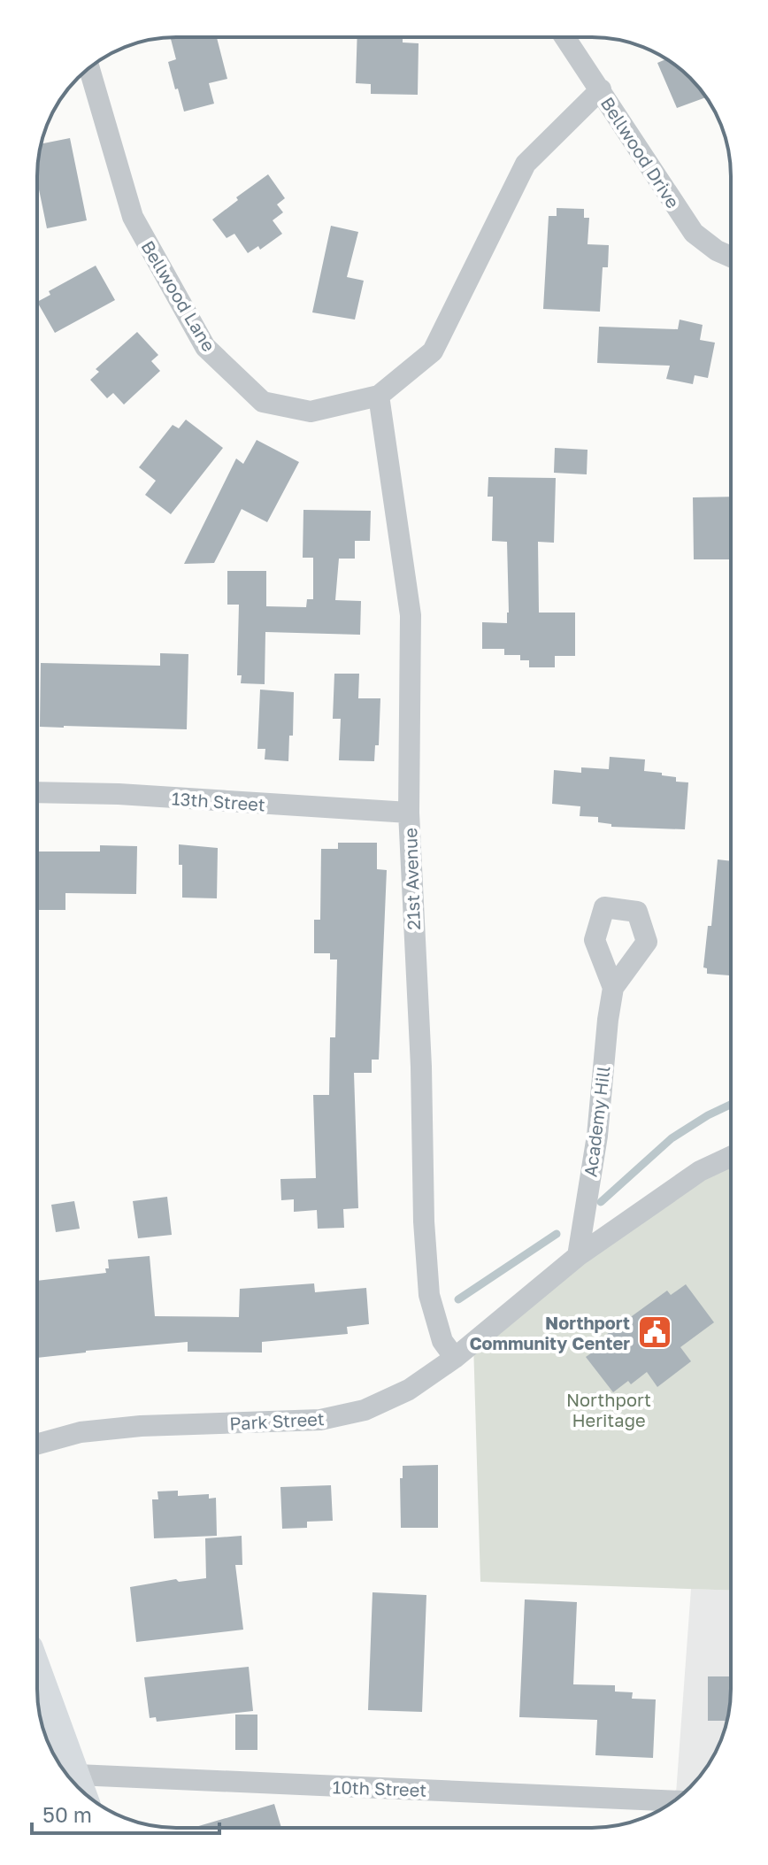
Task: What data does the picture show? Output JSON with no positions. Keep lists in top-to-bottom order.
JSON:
{
  "streets": {
    "street": [
      "Bellwood Drive",
      "Bellwood Lane",
      "13th Street",
      "21st Avenue",
      "Academy Hill",
      "Park Street",
      "10th Street"
    ]
  },
  "crossings": [
    ["Bellwood Drive", "Bellwood Lane"],
    ["Bellwood Lane", "21st Avenue"],
    ["13th Street", "21st Avenue"],
    ["21st Avenue", "Park Street"],
    ["Academy Hill", "Park Street"]
  ],
  "parks": ["Northport Heritage"],
  "places": {
    "public building": ["Northport Community Center"]
  },
  "scale_bar": "50 m"
}
